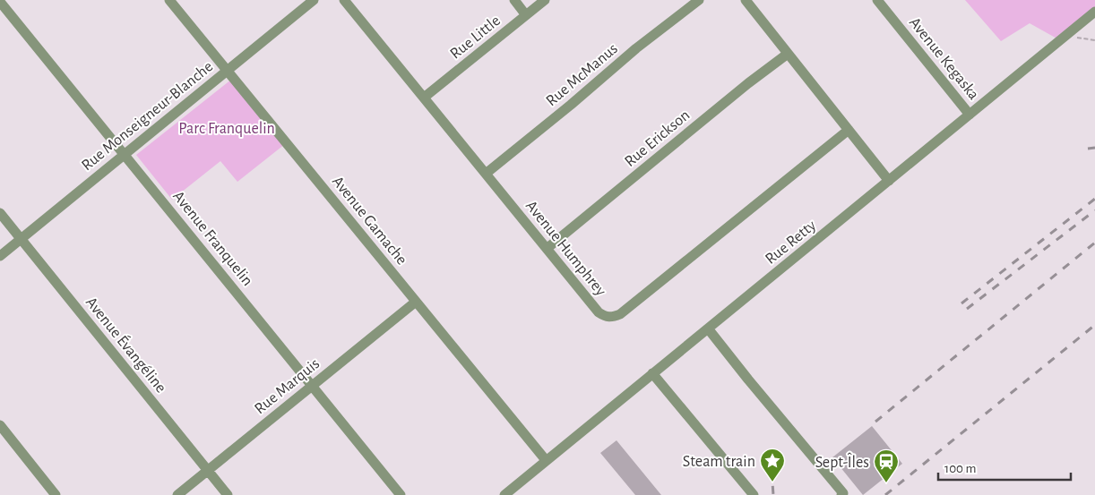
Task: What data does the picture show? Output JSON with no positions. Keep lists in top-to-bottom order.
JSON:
{
  "streets": {
    "street": [
      "Rue Little",
      "Avenue Kegaska",
      "Rue McManus",
      "Rue Monseigneur-Blanche",
      "Rue Erickson",
      "Avenue Gamache",
      "Avenue Franquelin",
      "Rue Retty",
      "Avenue Humphrey",
      "Avenue Évangéline",
      "Rue Marquis"
    ]
  },
  "crossings": [
    ["Rue Little", "Avenue Humphrey"],
    ["Avenue Kegaska", "Rue Retty"],
    ["Rue McManus", "Avenue Humphrey"],
    ["Rue Monseigneur-Blanche", "Avenue Gamache"],
    ["Rue Monseigneur-Blanche", "Avenue Franquelin"],
    ["Rue Monseigneur-Blanche", "Avenue Évangéline"],
    ["Rue Erickson", "Avenue Humphrey"],
    ["Avenue Gamache", "Rue Retty"],
    ["Avenue Gamache", "Rue Marquis"],
    ["Avenue Franquelin", "Rue Marquis"],
    ["Avenue Évangéline", "Rue Marquis"]
  ],
  "parks": ["Parc Franquelin"],
  "places": {
    "place": ["Steam train"],
    "station": ["Sept-Îles"]
  },
  "scale_bar": "100 m"
}
